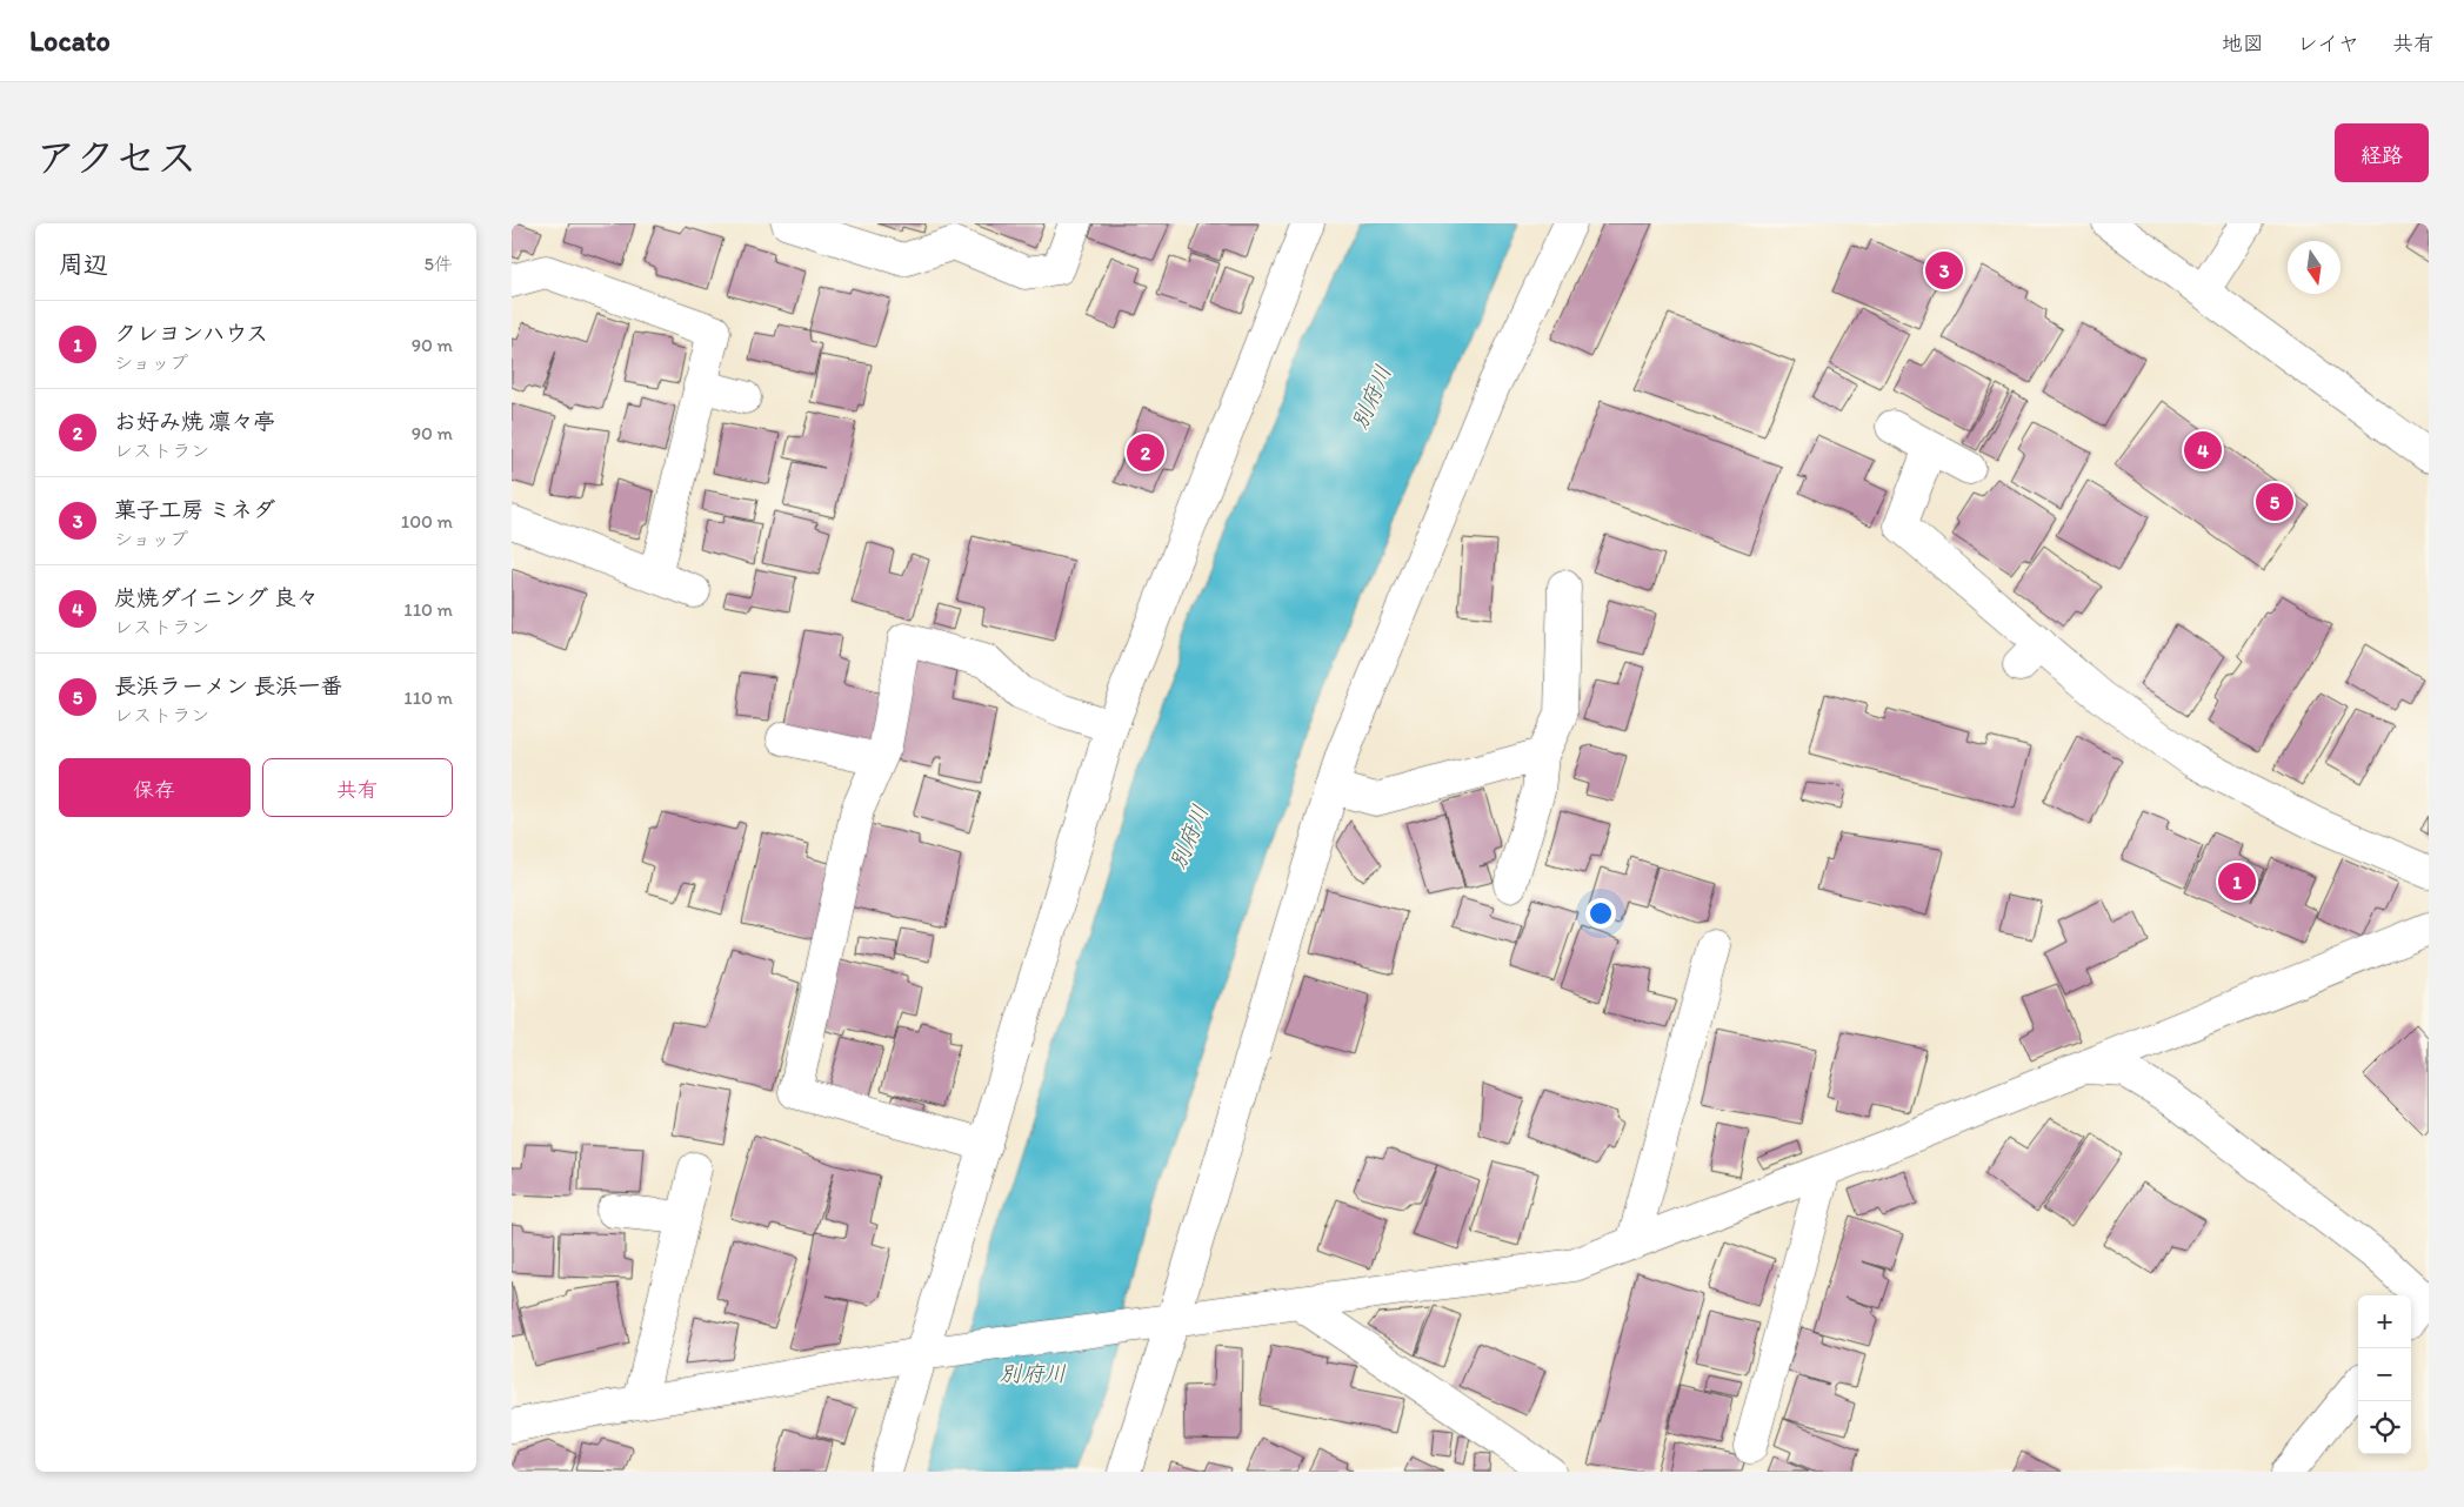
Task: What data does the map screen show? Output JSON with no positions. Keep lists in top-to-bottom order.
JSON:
{
  "water": ["別府川"],
  "north": "bottom",
  "page": {
    "header": "Locato",
    "nav": ["地図", "レイヤ", "共有"],
    "title": "アクセス",
    "buttons": [
      "経路",
      ["保存", "共有"]
    ],
    "heading": ["周辺", "5件"],
    "pins": [
      "3",
      "4",
      "2",
      "5",
      "1"
    ],
    "list": [
      {
        "mark": "1",
        "name": "クレヨンハウス",
        "note": "ショップ",
        "value": "90 m"
      },
      {
        "mark": "2",
        "name": "お好み焼 凛々亭",
        "note": "レストラン",
        "value": "90 m"
      },
      {
        "mark": "3",
        "name": "菓子工房 ミネダ",
        "note": "ショップ",
        "value": "100 m"
      },
      {
        "mark": "4",
        "name": "炭焼ダイニング 良々",
        "note": "レストラン",
        "value": "110 m"
      },
      {
        "mark": "5",
        "name": "長浜ラーメン 長浜一番",
        "note": "レストラン",
        "value": "110 m"
      }
    ],
    "map_buttons": ["+", "−"]
  }
}
